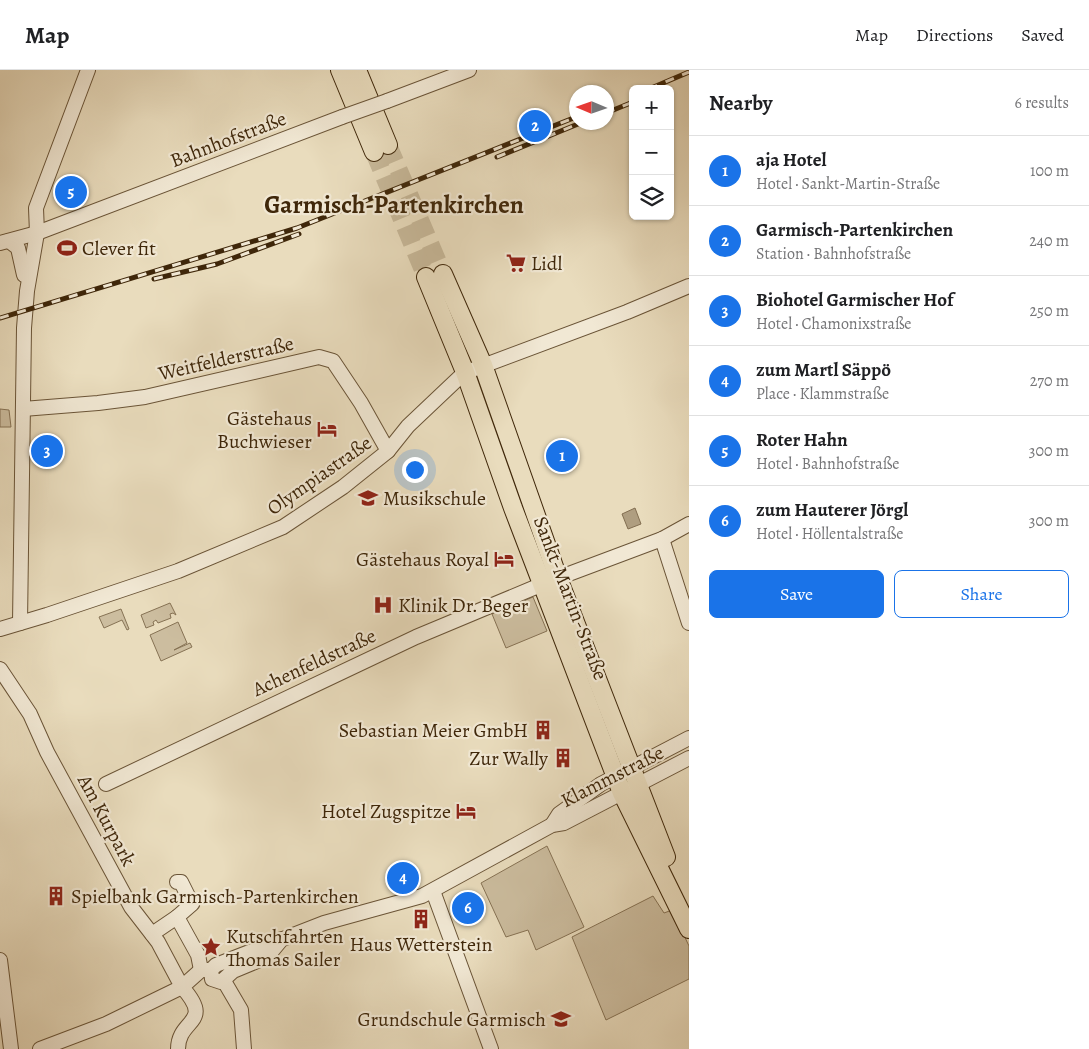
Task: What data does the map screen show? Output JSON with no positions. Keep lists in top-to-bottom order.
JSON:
{
  "streets": {
    "main road": ["Sankt-Martin-Straße"],
    "street": [
      "Bahnhofstraße",
      "Weitfelderstraße",
      "Olympiastraße",
      "Achenfeldstraße",
      "Klammstraße",
      "Am Kurpark"
    ]
  },
  "crossings": [
    ["Weitfelderstraße", "Olympiastraße"],
    ["Olympiastraße", "Sankt-Martin-Straße"],
    ["Sankt-Martin-Straße", "Achenfeldstraße"],
    ["Sankt-Martin-Straße", "Klammstraße"]
  ],
  "districts": ["Garmisch-Partenkirchen"],
  "places": {
    "sports": ["Clever fit"],
    "supermarket": ["Lidl"],
    "hotel": ["Gästehaus Buchwieser", "Gästehaus Royal", "Hotel Zugspitze"],
    "school or university": ["Musikschule", "Grundschule Garmisch"],
    "hospital": ["Klinik Dr. Beger"],
    "building": [
      "Sebastian Meier GmbH",
      "Zur Wally",
      "Spielbank Garmisch-Partenkirchen",
      "Haus Wetterstein"
    ],
    "place": ["Kutschfahrten Thomas Sailer"]
  },
  "north": "left",
  "page": {
    "header": "Map",
    "nav": ["Map", "Directions", "Saved"],
    "heading": ["Nearby", "6 results"],
    "map_buttons": ["+", "−"],
    "pins": [
      "2",
      "5",
      "3",
      "1",
      "4",
      "6"
    ],
    "list": [
      {
        "mark": "1",
        "name": "aja Hotel",
        "note": "Hotel · Sankt-Martin-Straße",
        "value": "100 m"
      },
      {
        "mark": "2",
        "name": "Garmisch-Partenkirchen",
        "note": "Station · Bahnhofstraße",
        "value": "240 m"
      },
      {
        "mark": "3",
        "name": "Biohotel Garmischer Hof",
        "note": "Hotel · Chamonixstraße",
        "value": "250 m"
      },
      {
        "mark": "4",
        "name": "zum Martl Säppö",
        "note": "Place · Klammstraße",
        "value": "270 m"
      },
      {
        "mark": "5",
        "name": "Roter Hahn",
        "note": "Hotel · Bahnhofstraße",
        "value": "300 m"
      },
      {
        "mark": "6",
        "name": "zum Hauterer Jörgl",
        "note": "Hotel · Höllentalstraße",
        "value": "300 m"
      }
    ],
    "buttons": ["Save", "Share"]
  }
}
